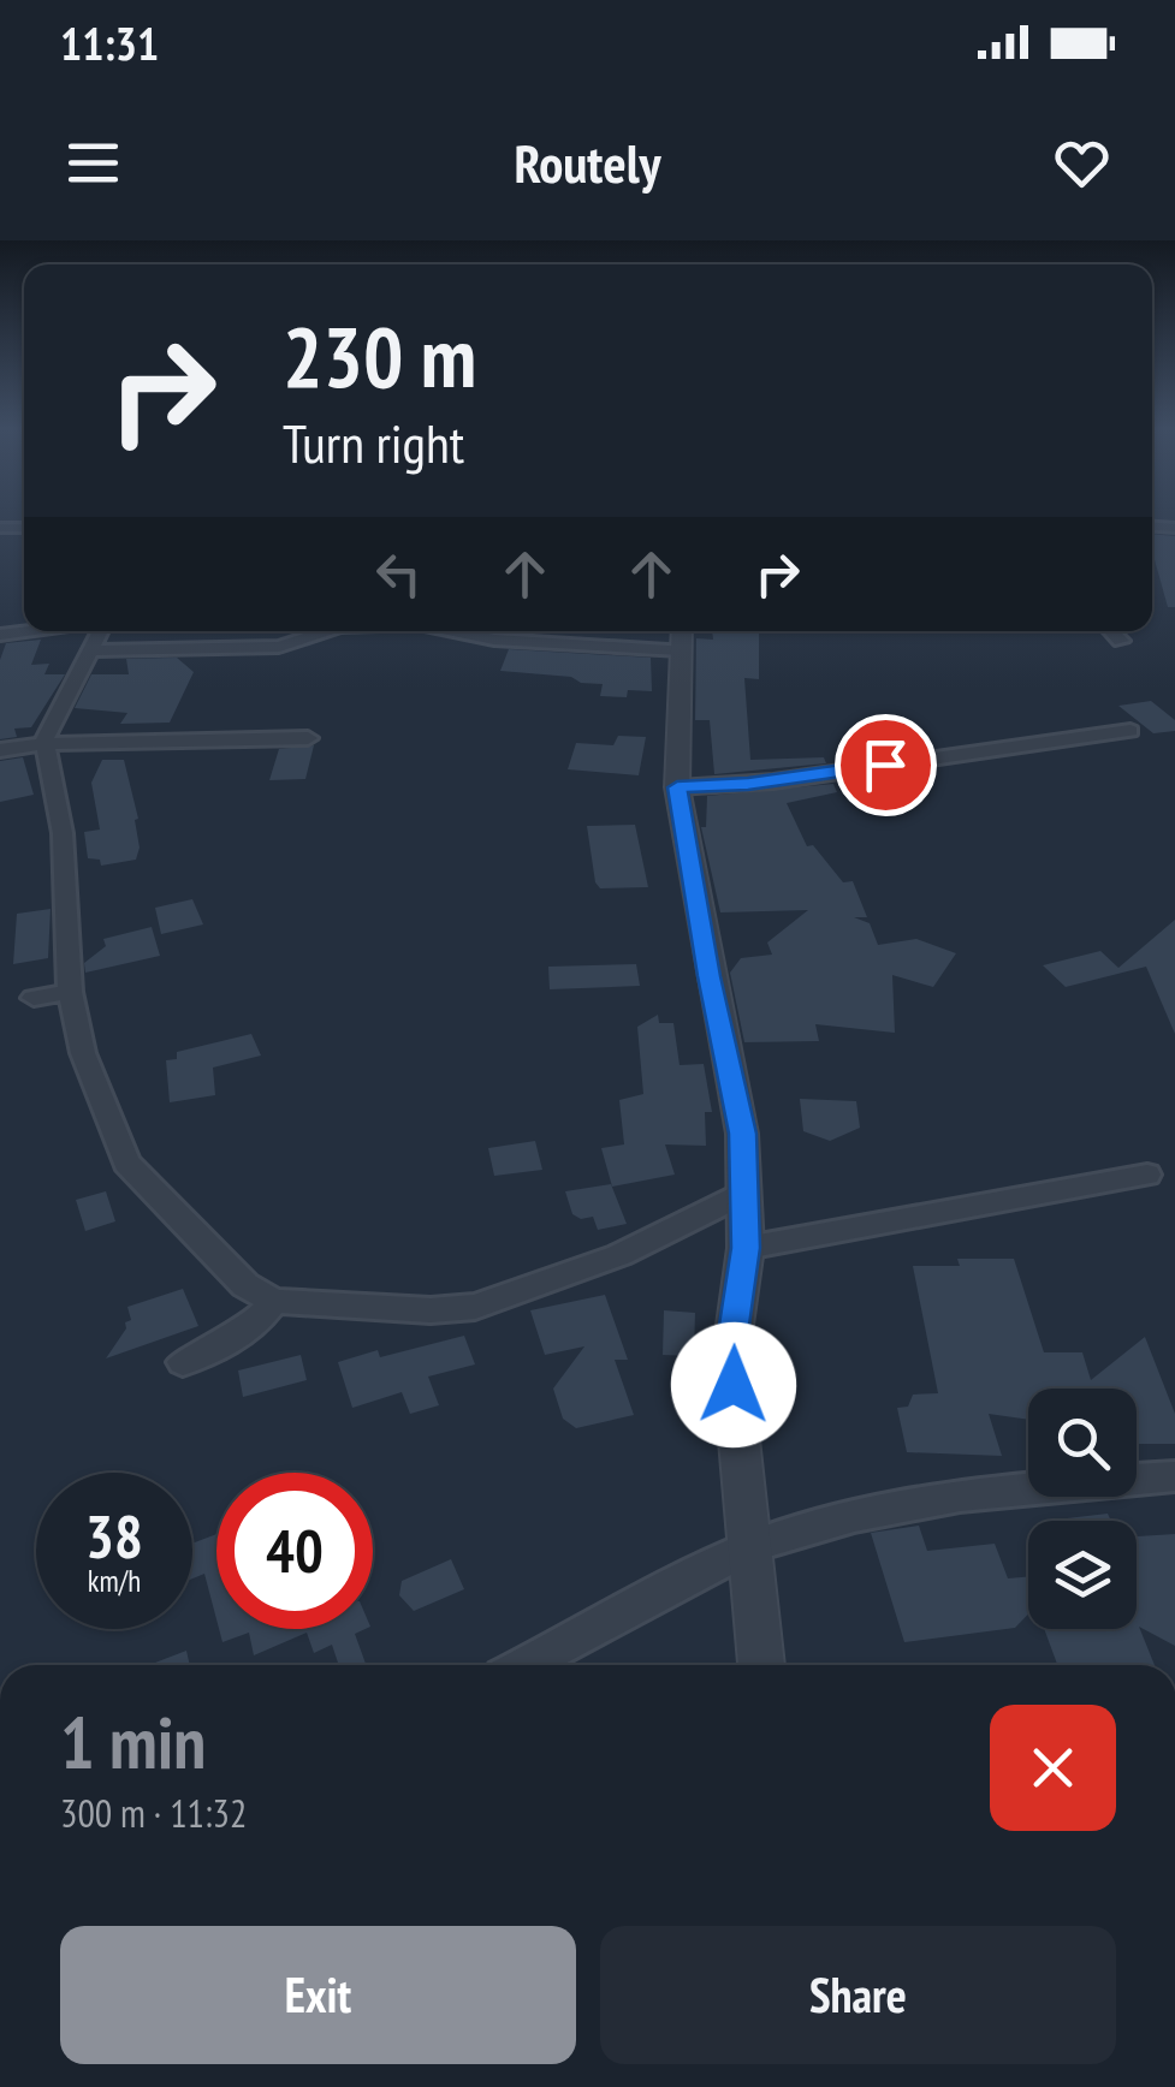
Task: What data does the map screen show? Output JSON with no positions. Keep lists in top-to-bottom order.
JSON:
{
  "page": {
    "status": "11:31",
    "header": "Routely",
    "turn": ["230 m", "Turn right"],
    "speed": "38 km/h",
    "limit": "40",
    "heading": ["1 min", "300 m · 11:32"],
    "buttons": ["Exit", "Share"]
  }
}
